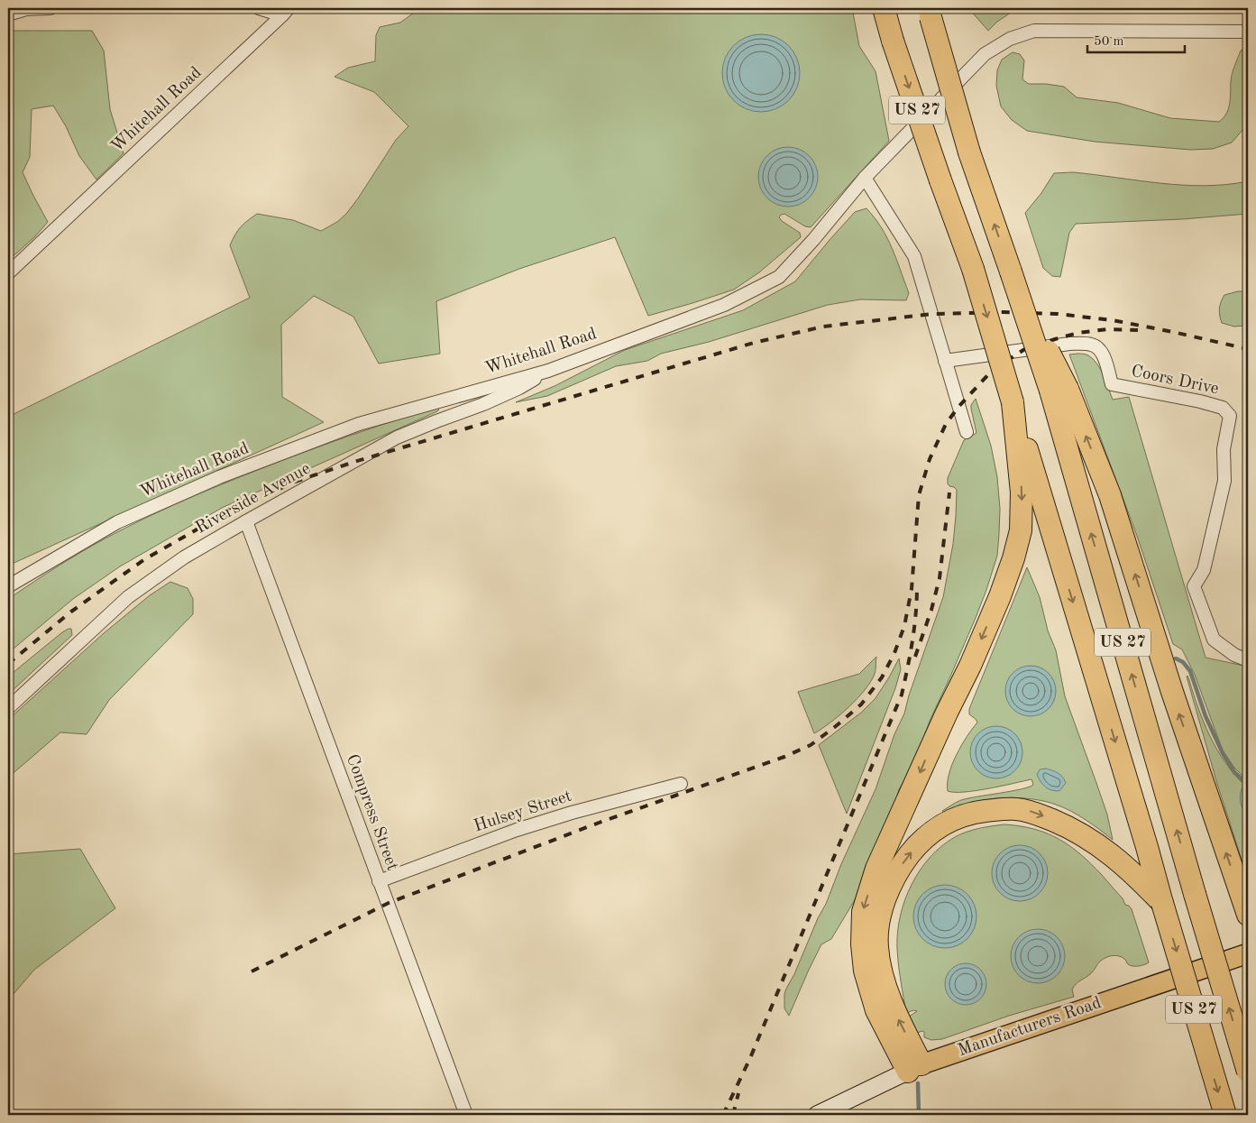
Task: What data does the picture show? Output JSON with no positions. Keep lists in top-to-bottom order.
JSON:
{
  "streets": {
    "highway": ["US 27"],
    "main road": ["Manufacturers Road"],
    "street": [
      "Whitehall Road",
      "Coors Drive",
      "Riverside Avenue",
      "Hulsey Street",
      "Compress Street"
    ]
  },
  "crossings": [
    ["Whitehall Road", "Riverside Avenue"],
    ["Riverside Avenue", "Compress Street"],
    ["Hulsey Street", "Compress Street"]
  ],
  "scale_bar": "50 m"
}
